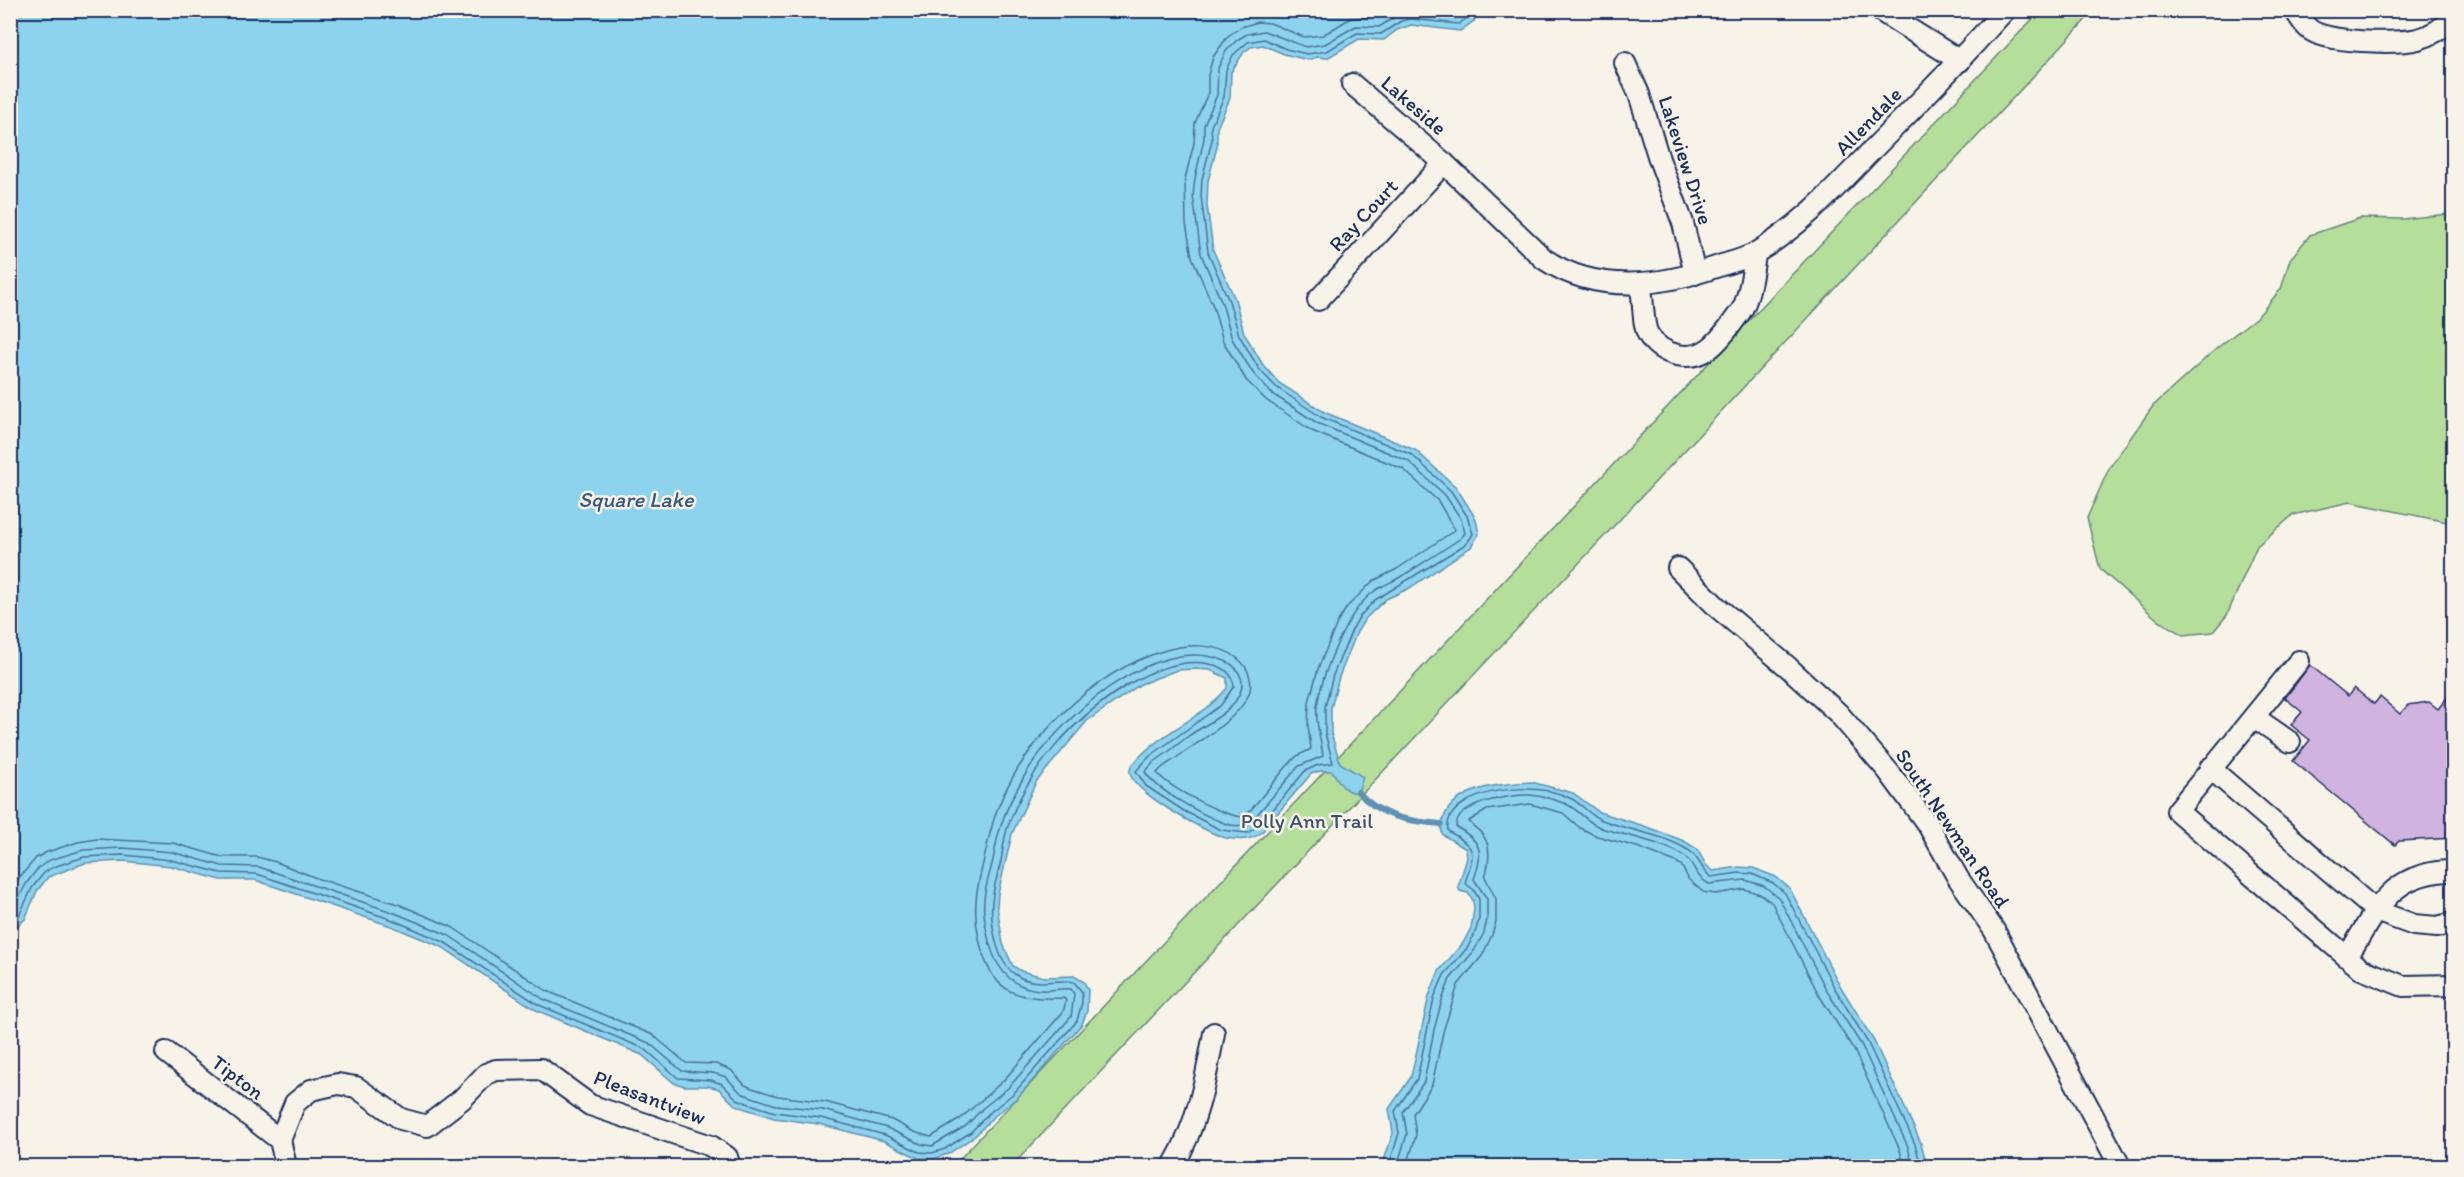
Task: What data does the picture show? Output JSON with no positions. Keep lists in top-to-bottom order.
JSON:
{
  "streets": {
    "street": [
      "Lakeside",
      "Allendale",
      "Lakeview Drive",
      "Ray Court",
      "South Newman Road",
      "Tipton",
      "Pleasantview"
    ]
  },
  "crossings": [
    ["Lakeside", "Allendale"],
    ["Lakeside", "Ray Court"],
    ["Allendale", "Lakeview Drive"],
    ["Tipton", "Pleasantview"]
  ],
  "water": ["Square Lake"],
  "parks": ["Polly Ann Trail"]
}
